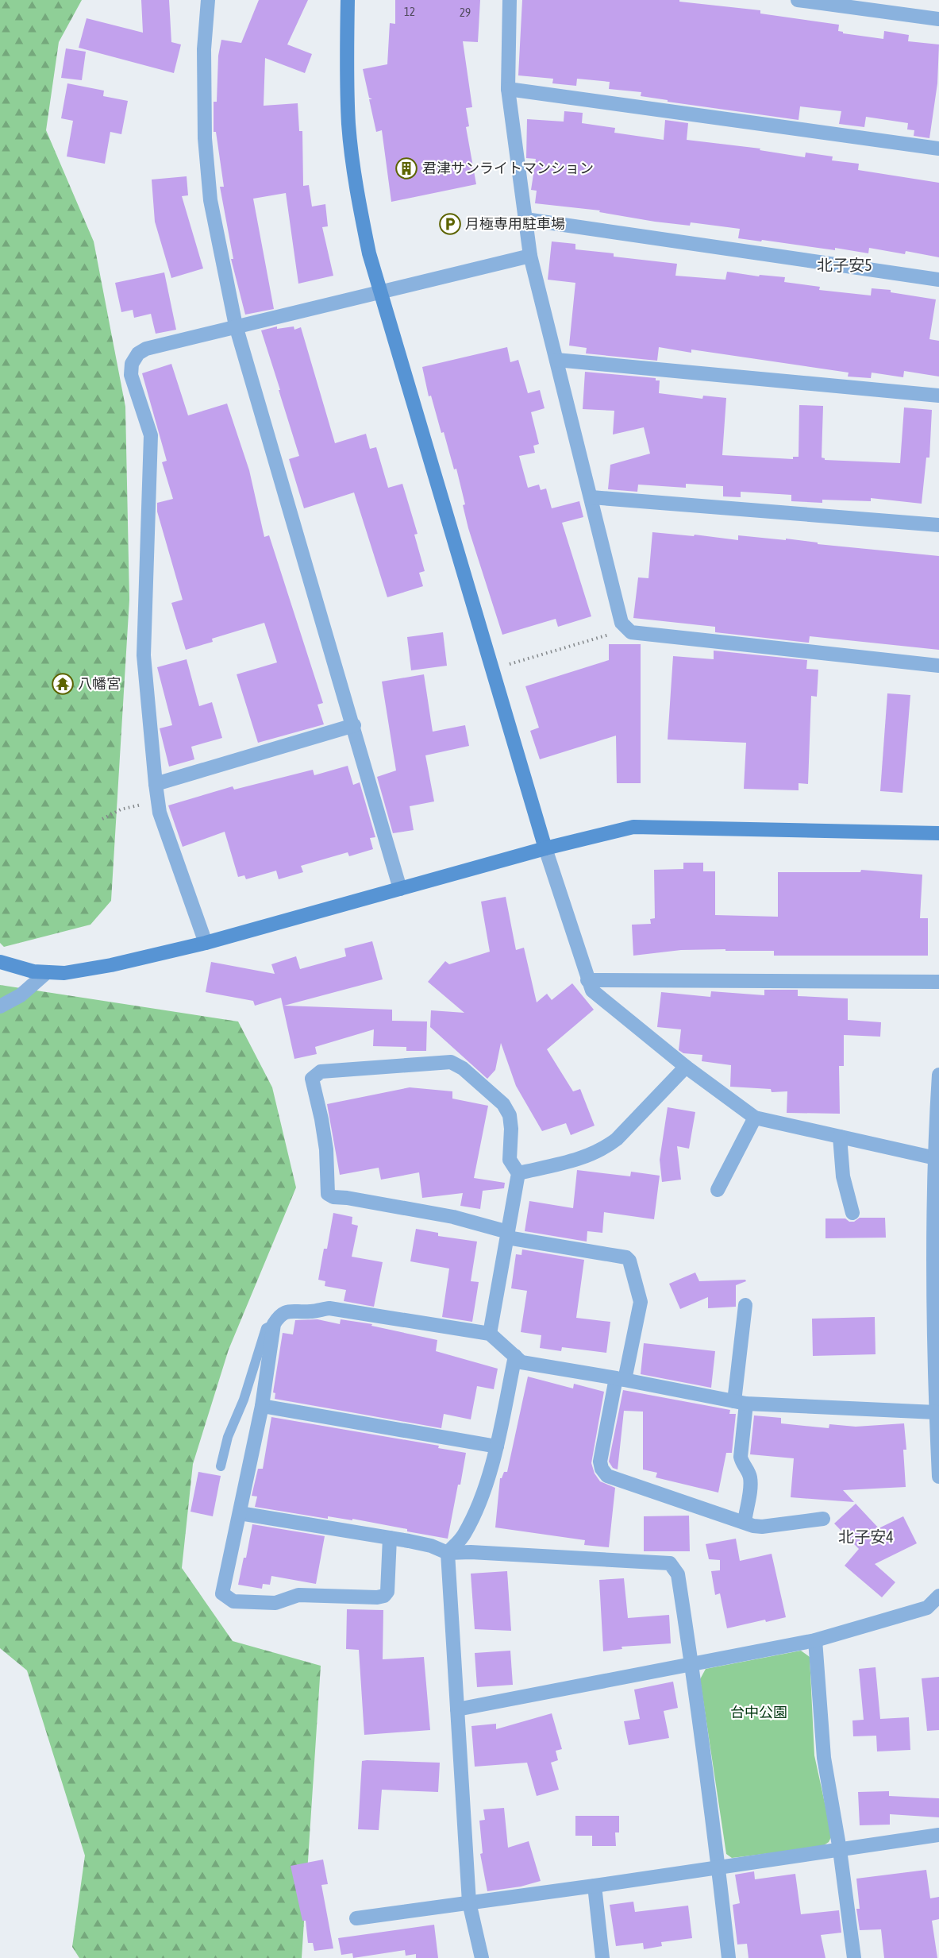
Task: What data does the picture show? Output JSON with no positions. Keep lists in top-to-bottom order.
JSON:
{
  "districts": ["北子安5", "北子安4"],
  "parks": ["台中公園"],
  "places": {
    "building": ["君津サンライトマンション"],
    "parking": ["月極専用駐車場"],
    "temple": ["八幡宮"]
  },
  "house_numbers": ["12", "29"]
}
